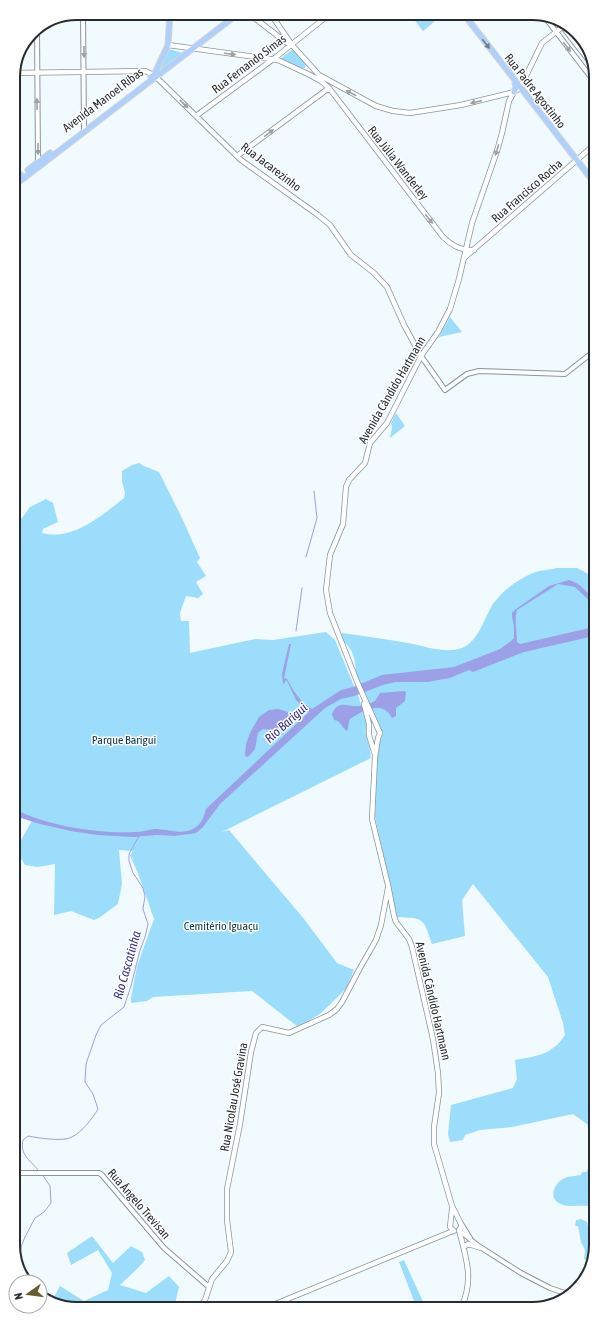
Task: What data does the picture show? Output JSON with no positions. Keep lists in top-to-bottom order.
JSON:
{
  "streets": {
    "main road": [
      "Rua Fernando Simas",
      "Rua Padre Agostinho",
      "Avenida Manoel Ribas",
      "Rua Júlia Wanderley",
      "Rua Jacarezinho",
      "Rua Francisco Rocha",
      "Avenida Cândido Hartmann",
      "Rua Nicolau José Gravina"
    ],
    "street": ["Rua Ângelo Trevisan"]
  },
  "crossings": [
    ["Rua Fernando Simas", "Rua Jacarezinho"],
    ["Rua Padre Agostinho", "Rua Francisco Rocha"],
    ["Avenida Manoel Ribas", "Rua Jacarezinho"],
    ["Rua Júlia Wanderley", "Rua Francisco Rocha"],
    ["Rua Júlia Wanderley", "Avenida Cândido Hartmann"],
    ["Rua Jacarezinho", "Avenida Cândido Hartmann"],
    ["Rua Francisco Rocha", "Avenida Cândido Hartmann"],
    ["Avenida Cândido Hartmann", "Rua Nicolau José Gravina"],
    ["Rua Nicolau José Gravina", "Rua Ângelo Trevisan"]
  ],
  "one_way": ["Rua Padre Agostinho", "Rua Júlia Wanderley"],
  "water": ["Rio Barigui", "Rio Cascatinha"],
  "parks": ["Parque Barigui", "Cemitério Iguaçu"],
  "north": "left"
}
